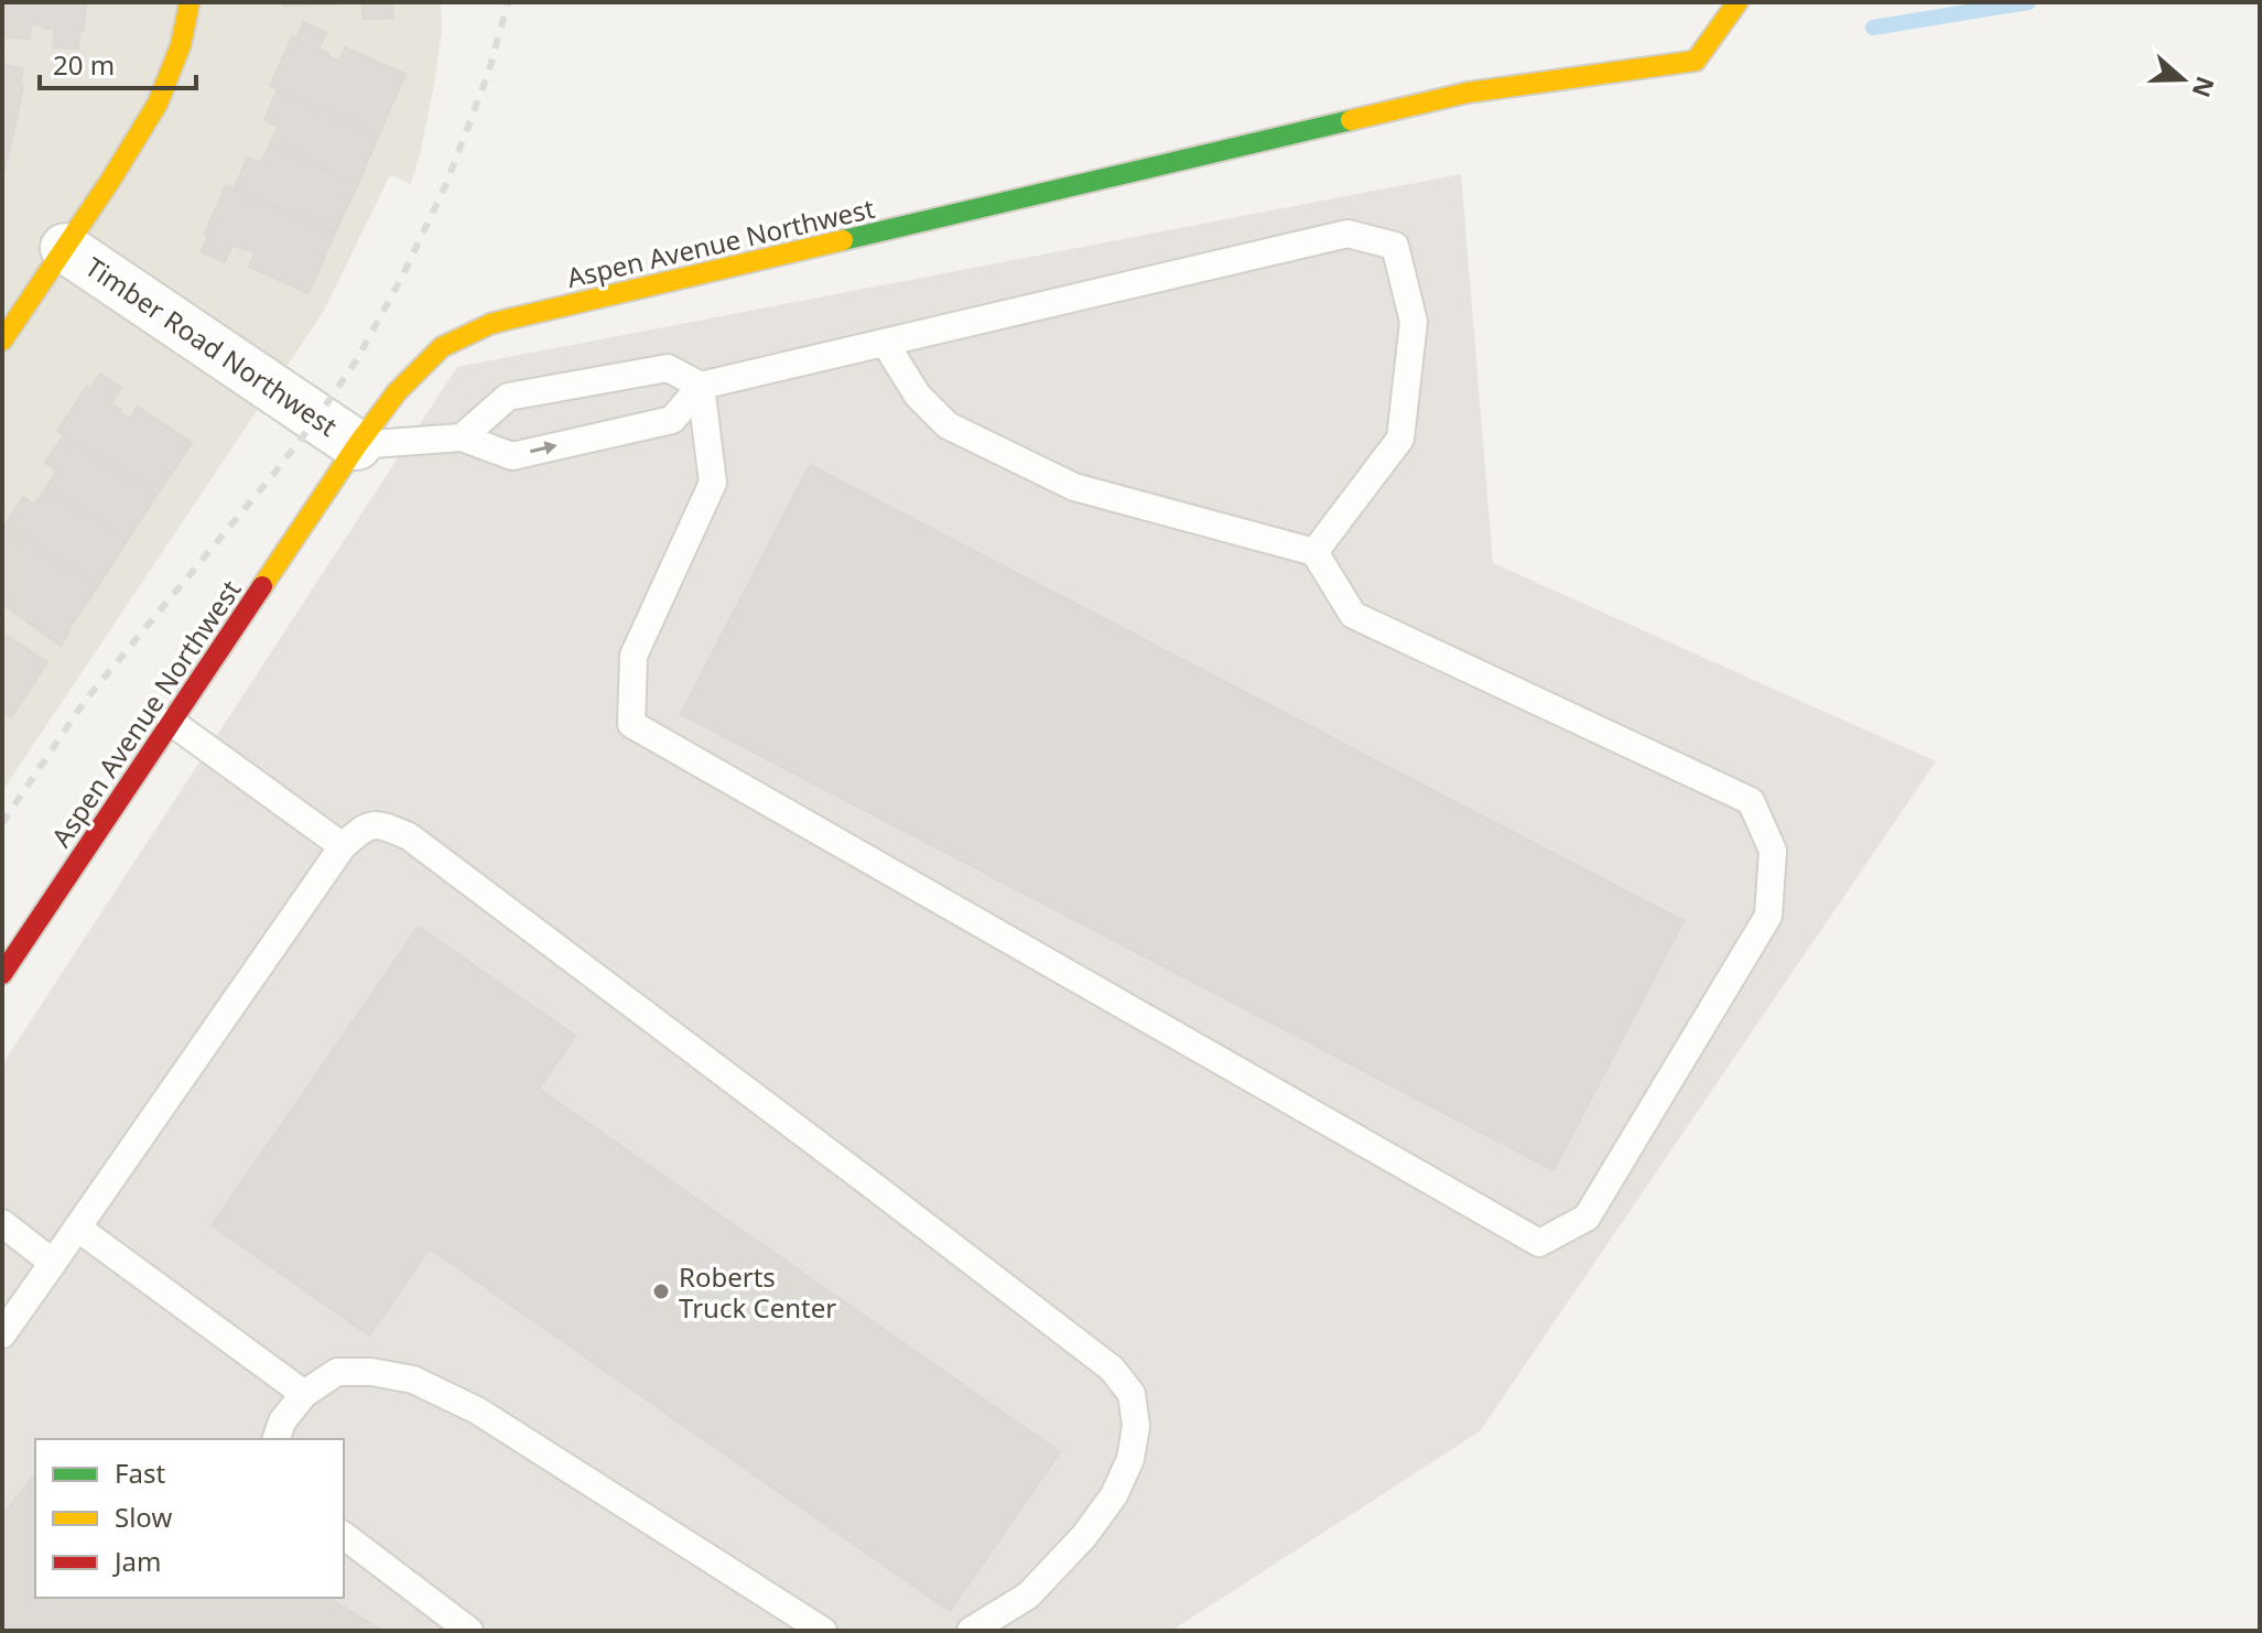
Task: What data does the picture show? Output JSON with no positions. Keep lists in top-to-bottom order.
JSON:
{
  "streets": {
    "street": ["Aspen Avenue Northwest", "Timber Road Northwest"]
  },
  "crossings": [
    ["Aspen Avenue Northwest", "Timber Road Northwest"]
  ],
  "places": ["Roberts Truck Center"],
  "legend": ["Fast", "Slow", "Jam"],
  "scale_bar": "20 m",
  "north": "right"
}
